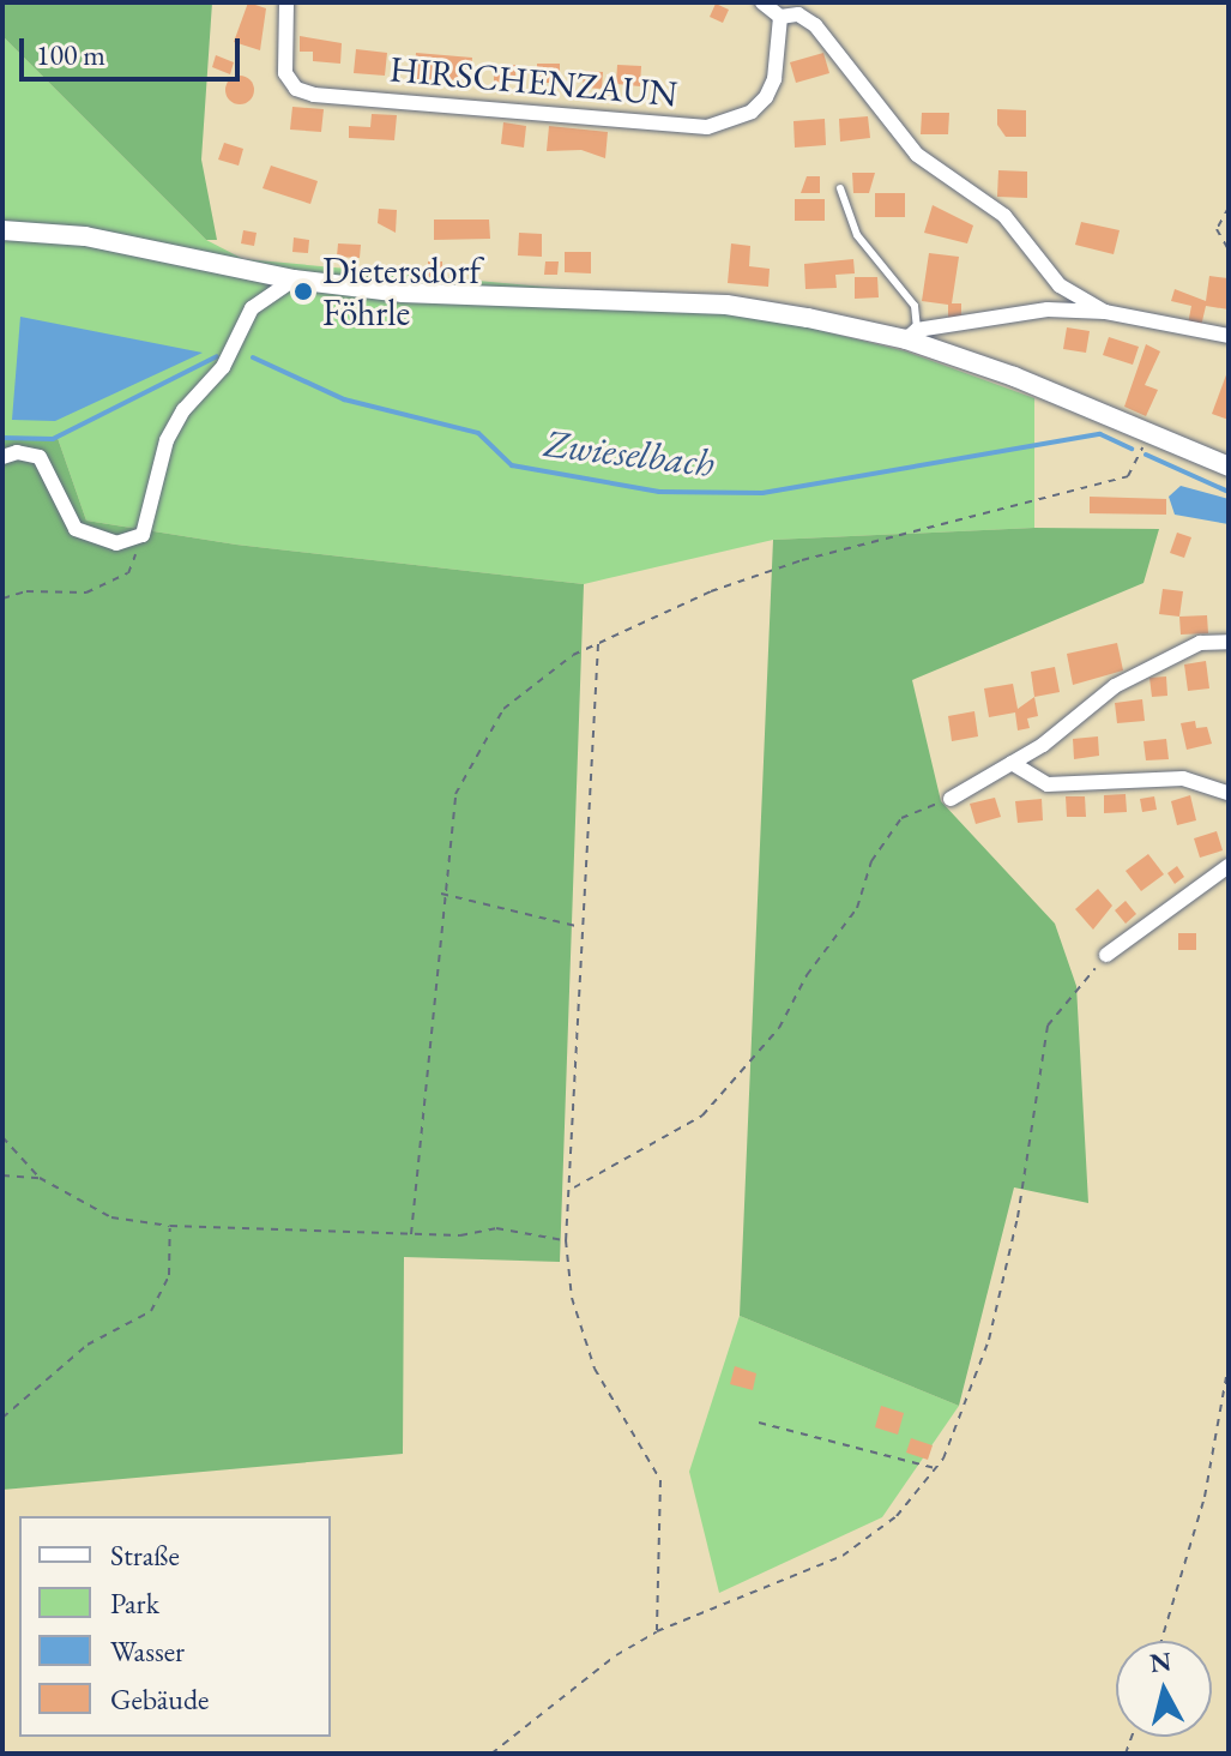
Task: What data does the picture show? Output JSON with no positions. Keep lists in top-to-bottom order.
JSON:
{
  "streets": {
    "street": ["HIRSCHENZAUN"]
  },
  "water": ["Zwieselbach"],
  "places": ["Dietersdorf Föhrle"],
  "legend": [
    "Straße",
    "Park",
    "Wasser",
    "Gebäude"
  ],
  "scale_bar": "100 m",
  "north": "top"
}
